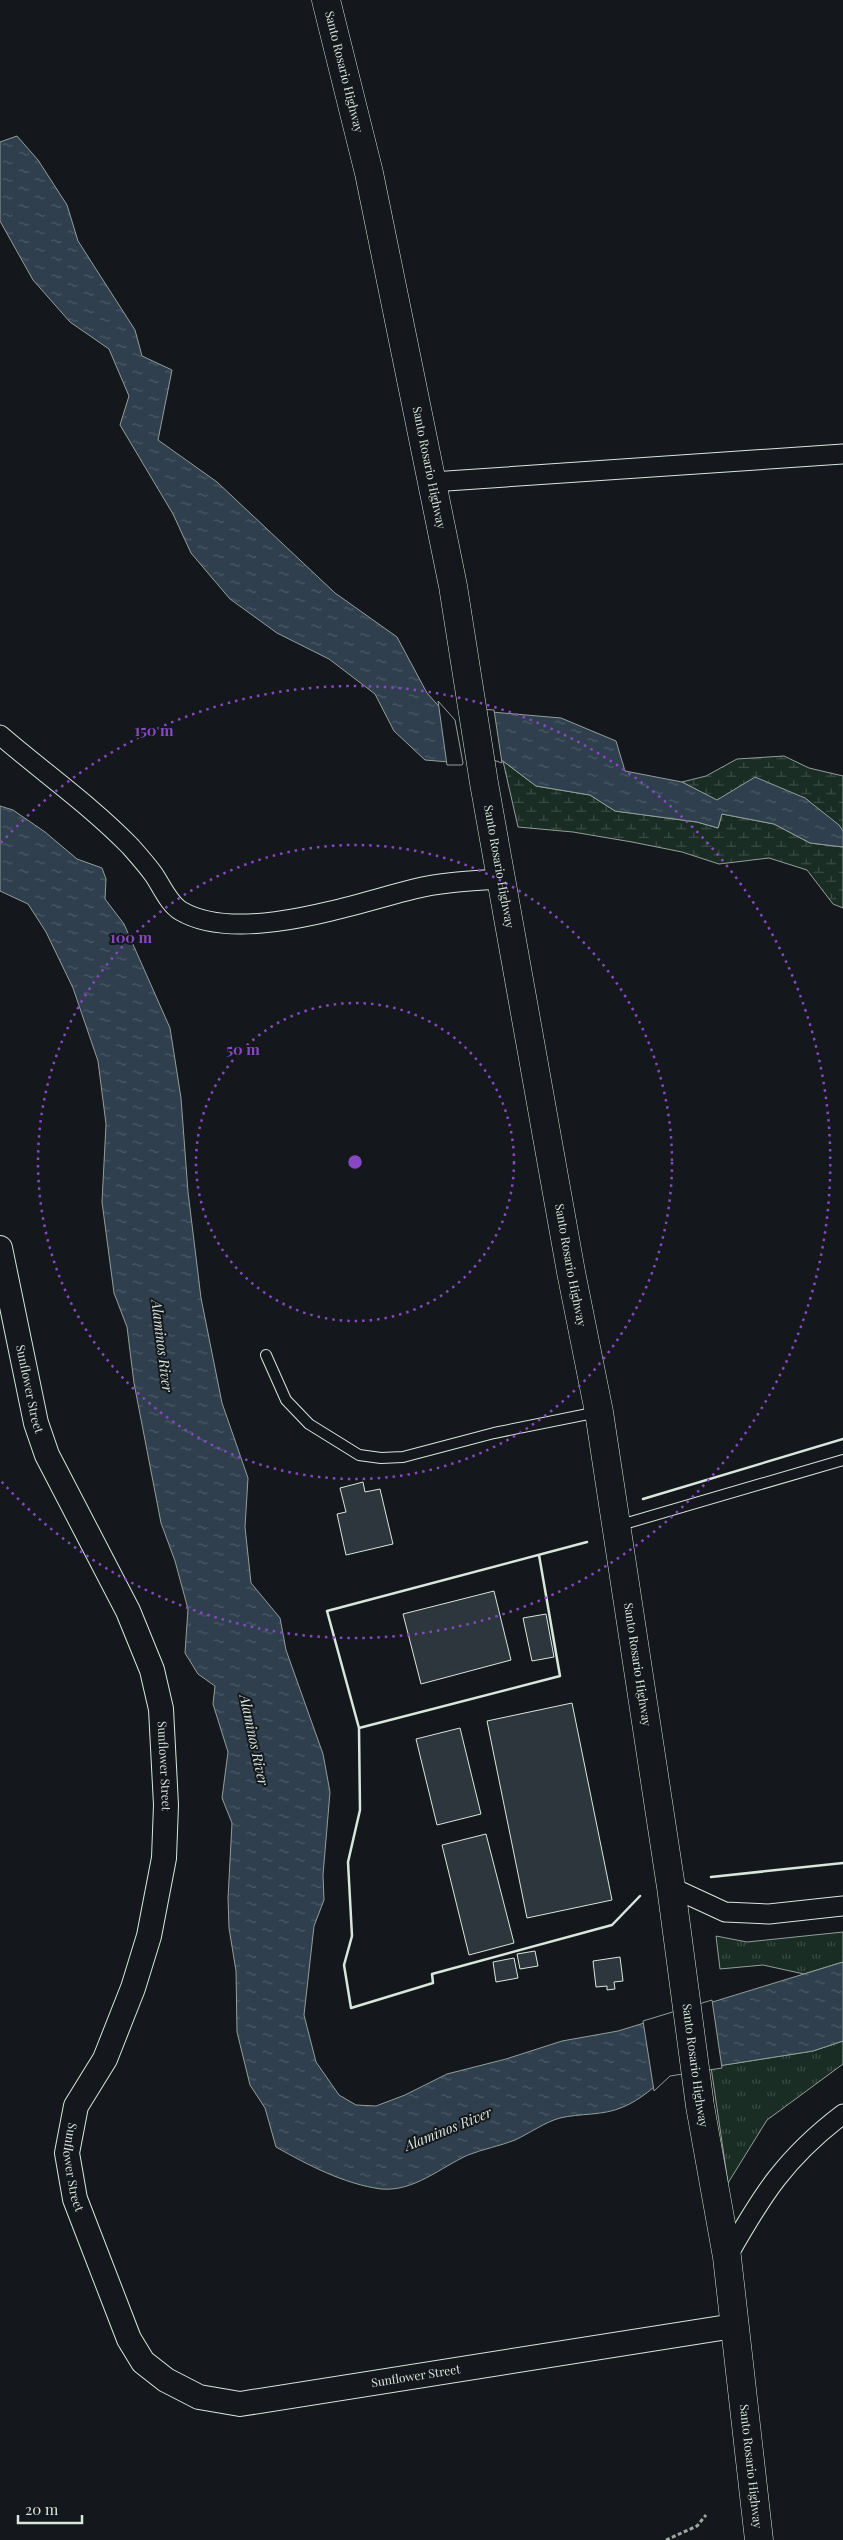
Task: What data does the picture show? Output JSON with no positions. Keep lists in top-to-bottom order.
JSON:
{
  "streets": {
    "main road": ["Santo Rosario Highway"],
    "street": ["Sunflower Street"]
  },
  "crossings": [
    ["Santo Rosario Highway", "Sunflower Street"]
  ],
  "water": ["Alaminos River"],
  "scale_bar": "20 m",
  "rings": ["150 m", "100 m", "50 m"]
}
